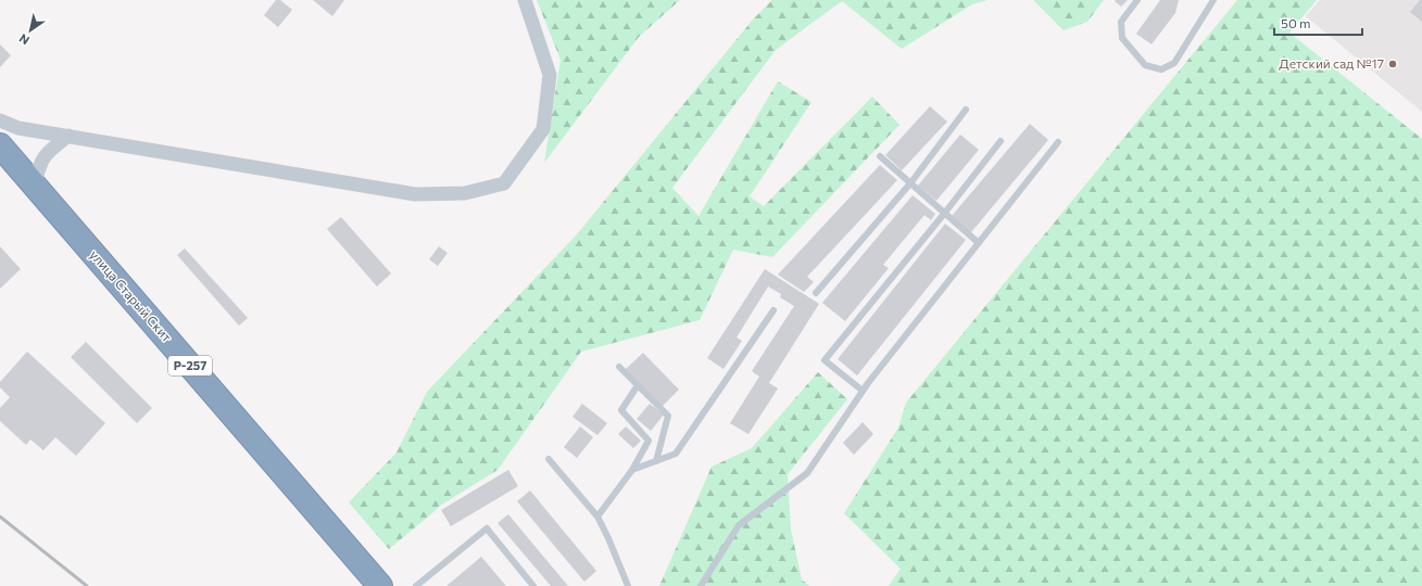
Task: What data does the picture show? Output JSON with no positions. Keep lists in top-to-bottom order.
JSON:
{
  "streets": {
    "highway": ["улица Старый Скит", "Р-257"]
  },
  "places": ["Детский сад №17"],
  "scale_bar": "50 m",
  "north": "bottom left"
}
